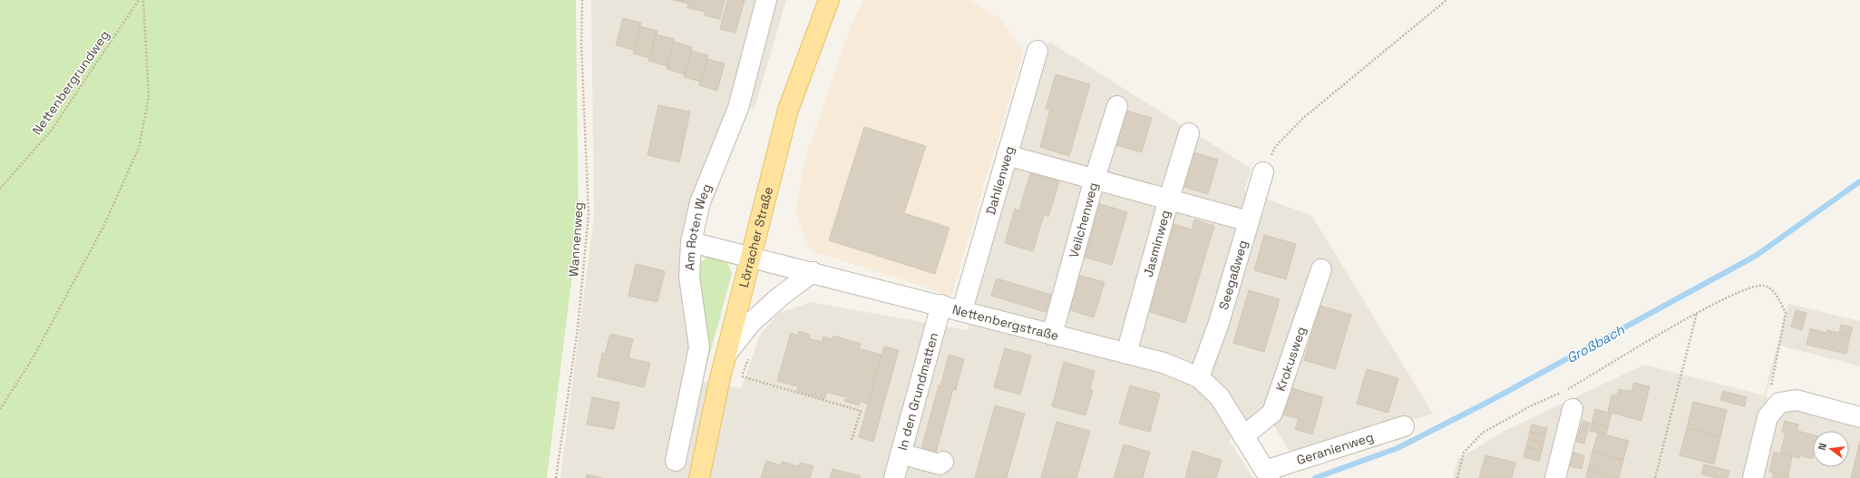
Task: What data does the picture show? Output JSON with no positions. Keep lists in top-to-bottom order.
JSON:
{
  "streets": {
    "main road": ["Lörracher Straße"],
    "street": [
      "Dahlienweg",
      "Veilchenweg",
      "Am Roten Weg",
      "Jasminweg",
      "Seegaßweg",
      "Nettenbergstraße",
      "Krokusweg",
      "In den Grundmatten",
      "Geranienweg"
    ],
    "path": ["Nettenbergrundweg", "Wannenweg"]
  },
  "crossings": [
    ["Dahlienweg", "Nettenbergstraße"],
    ["Veilchenweg", "Nettenbergstraße"],
    ["Am Roten Weg", "Nettenbergstraße"],
    ["Lörracher Straße", "Nettenbergstraße"],
    ["Jasminweg", "Nettenbergstraße"],
    ["Seegaßweg", "Nettenbergstraße"],
    ["Nettenbergstraße", "Krokusweg"],
    ["Nettenbergstraße", "In den Grundmatten"],
    ["Nettenbergstraße", "Geranienweg"]
  ],
  "water": ["Großbach"],
  "north": "left"
}
